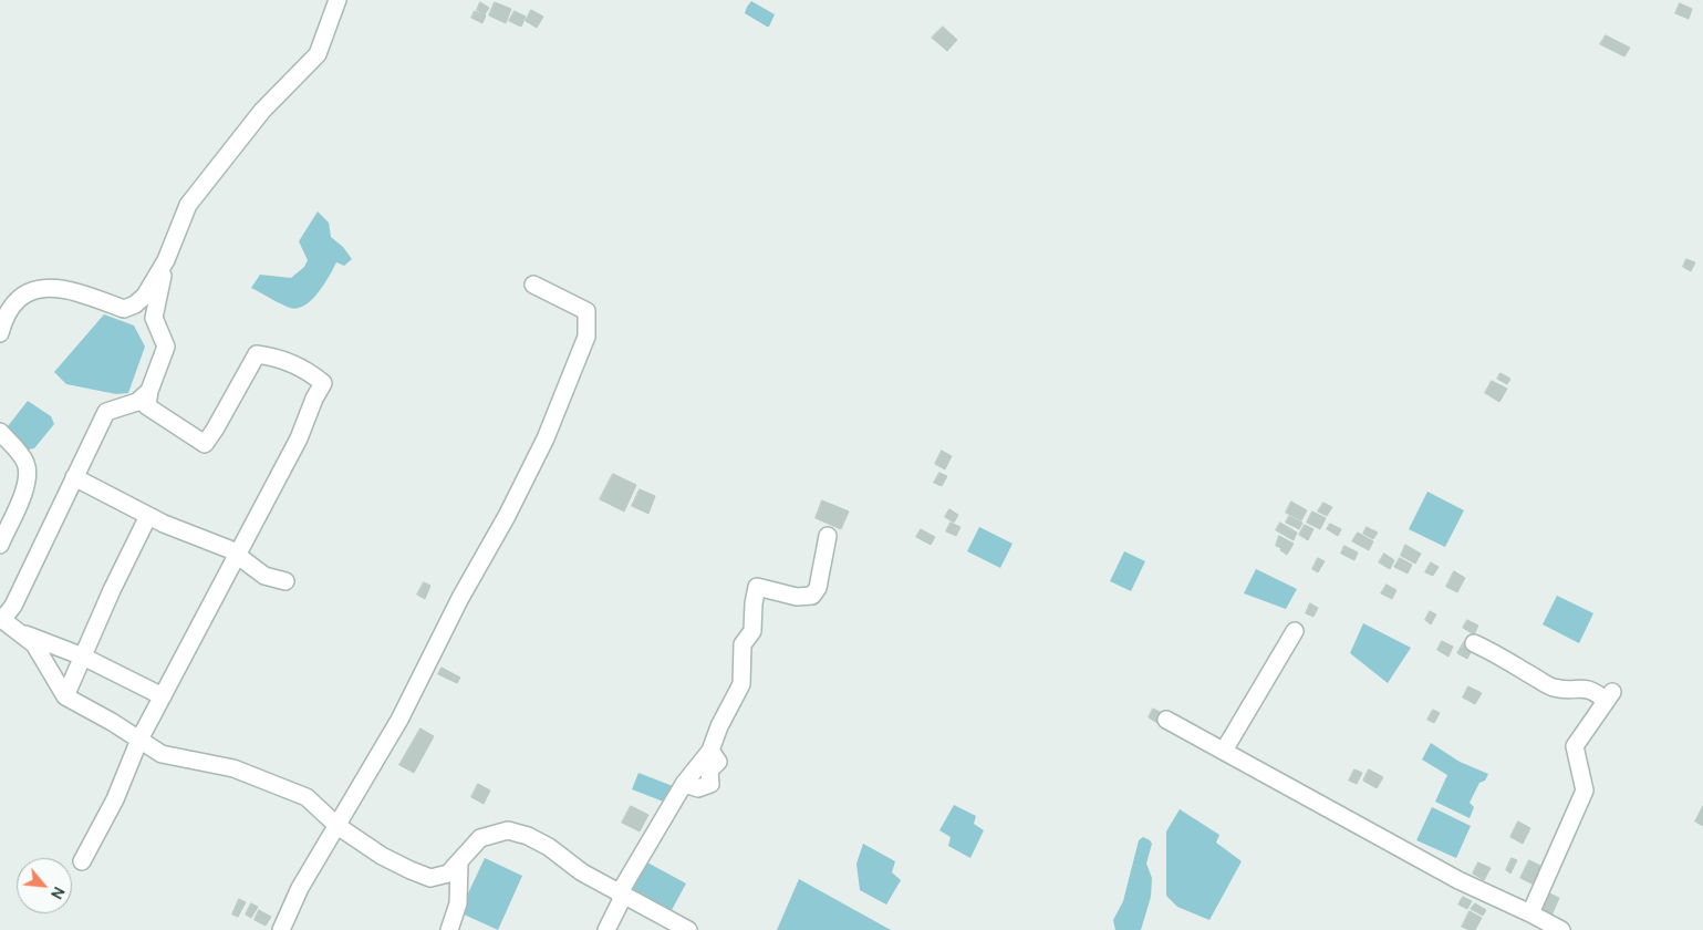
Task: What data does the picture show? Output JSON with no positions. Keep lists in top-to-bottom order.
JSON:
{
  "north": "bottom right"
}
